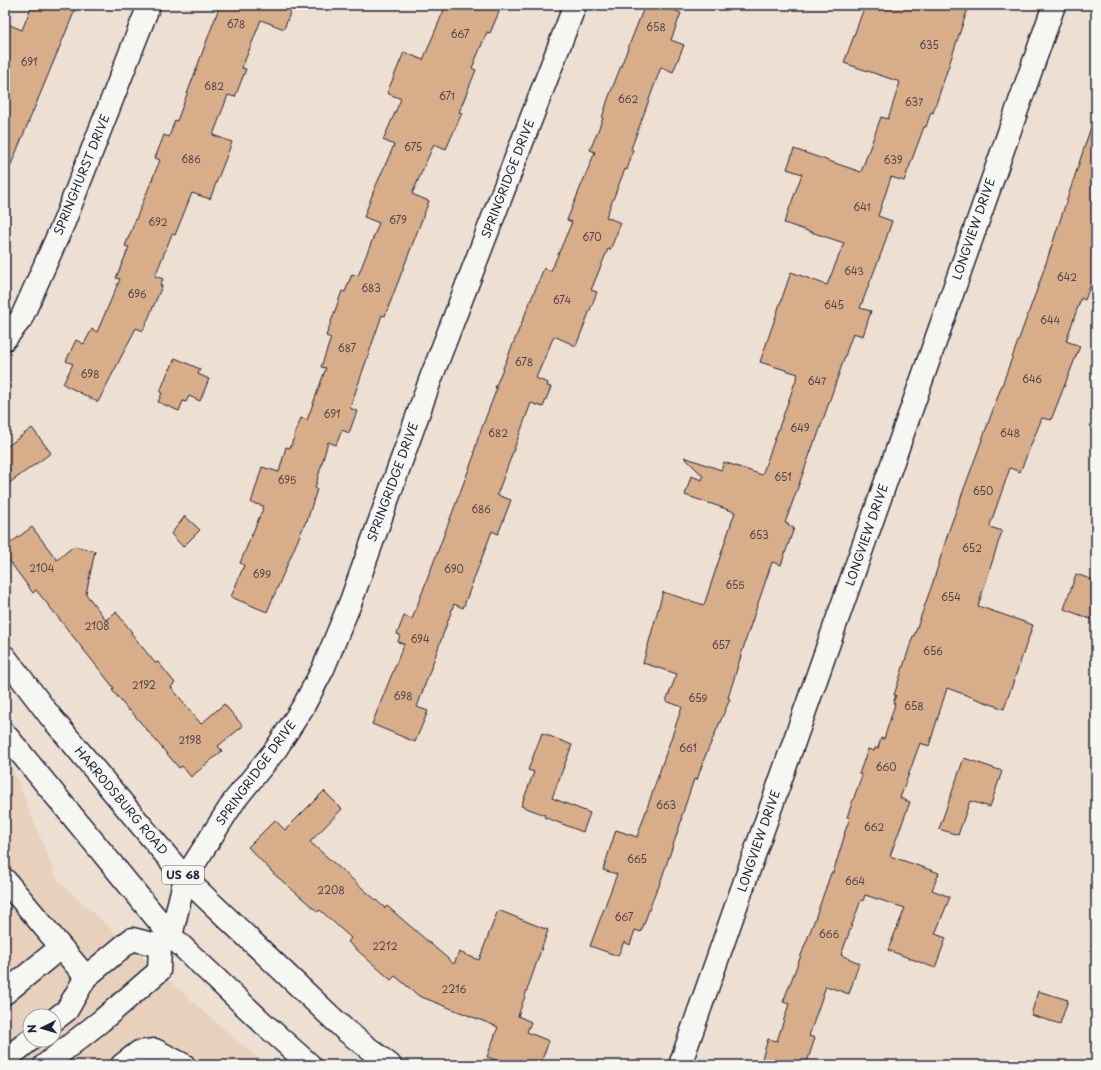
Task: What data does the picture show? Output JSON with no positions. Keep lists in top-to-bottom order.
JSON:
{
  "streets": {
    "street": [
      "SPRINGHURST DRIVE",
      "SPRINGRIDGE DRIVE",
      "LONGVIEW DRIVE",
      "HARRODSBURG ROAD",
      "US 68"
    ]
  },
  "crossings": [
    ["SPRINGRIDGE DRIVE", "HARRODSBURG ROAD"]
  ],
  "house_numbers": [
    "678",
    "658",
    "667",
    "635",
    "691",
    "682",
    "671",
    "662",
    "637",
    "675",
    "686",
    "639",
    "641",
    "679",
    "692",
    "670",
    "643",
    "642",
    "683",
    "696",
    "674",
    "645",
    "644",
    "687",
    "678",
    "698",
    "646",
    "647",
    "691",
    "649",
    "682",
    "648",
    "651",
    "695",
    "650",
    "686",
    "653",
    "652",
    "2104",
    "690",
    "699",
    "655",
    "654",
    "2108",
    "694",
    "657",
    "656",
    "2192",
    "698",
    "659",
    "658",
    "2198",
    "661",
    "660",
    "663",
    "662",
    "665",
    "664",
    "2208",
    "667",
    "666",
    "2212",
    "2216"
  ],
  "north": "left"
}
